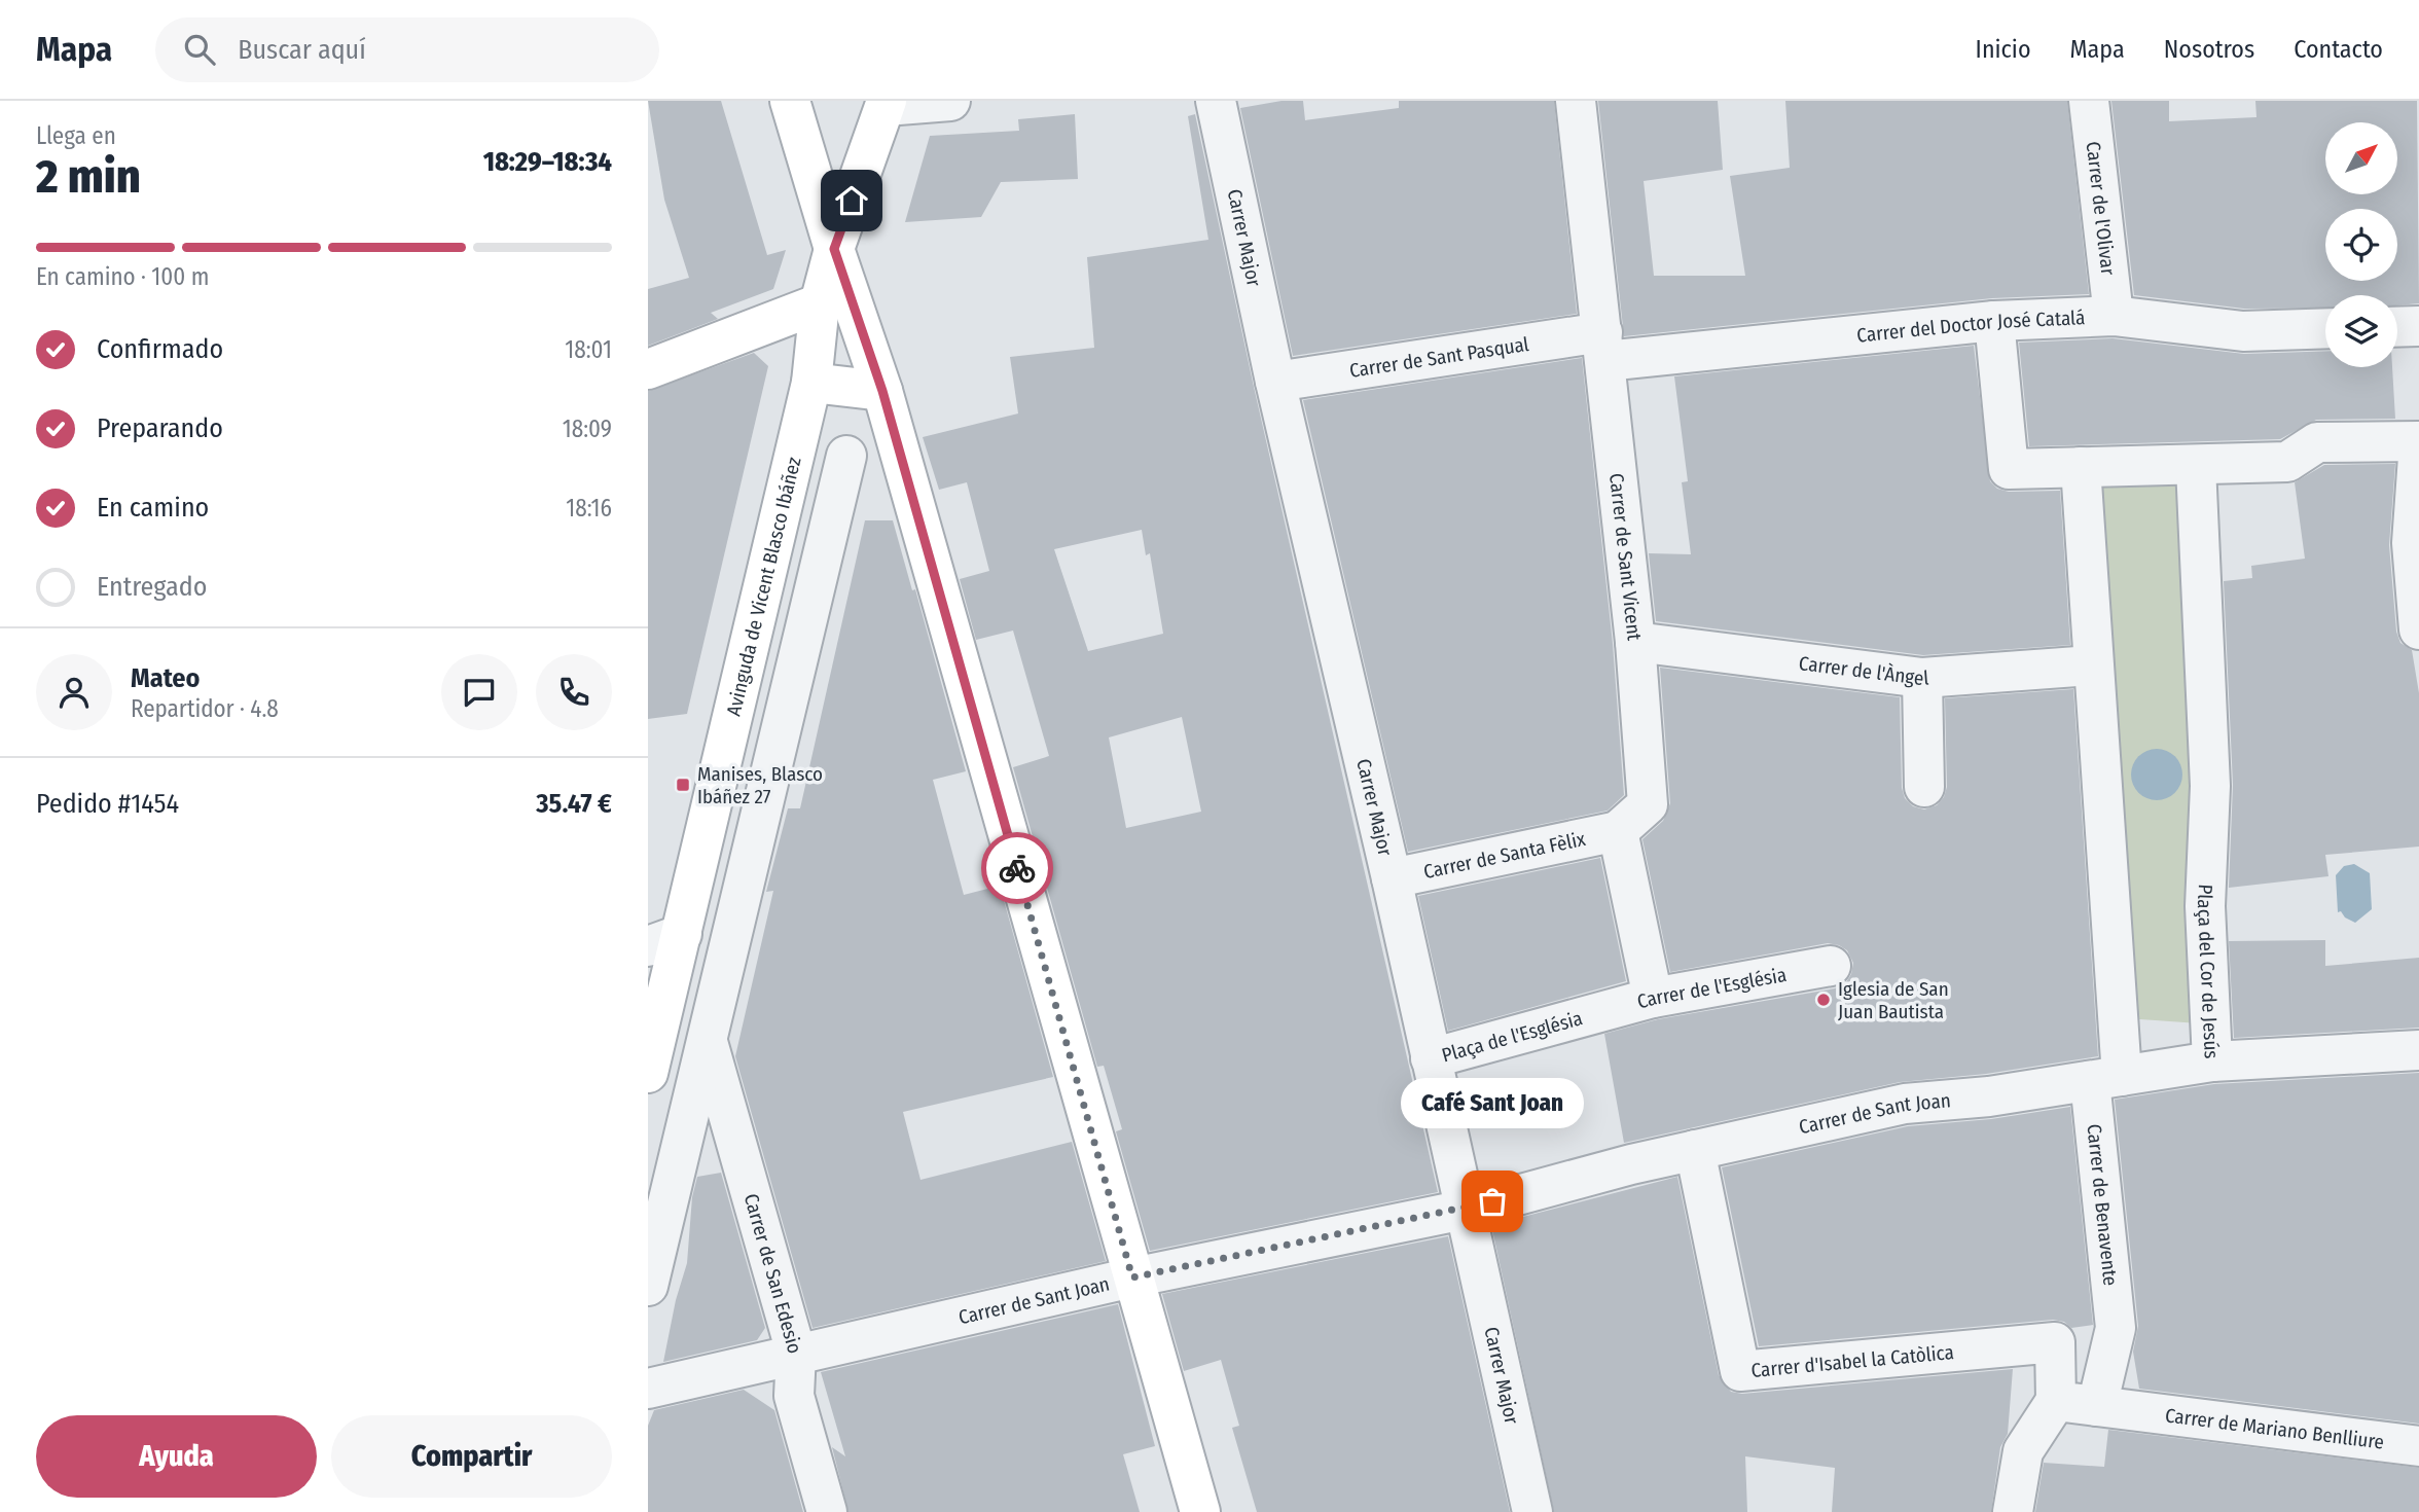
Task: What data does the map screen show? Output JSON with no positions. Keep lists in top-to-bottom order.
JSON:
{
  "streets": {
    "main road": ["Avinguda de Vicent Blasco Ibáñez"],
    "street": [
      "Carrer de l'Olivar",
      "Carrer Major",
      "Carrer del Doctor José Catalá",
      "Carrer de Sant Pasqual",
      "Carrer de Sant Vicent",
      "Carrer de l'Àngel",
      "Carrer de Santa Fèlix",
      "Plaça del Cor de Jesús",
      "Carrer de l'Església",
      "Plaça de l'Església",
      "Carrer de Sant Joan",
      "Carrer de Benavente",
      "Carrer de San Edesio",
      "Carrer d'Isabel la Catòlica",
      "Carrer de Mariano Benlliure"
    ]
  },
  "crossings": [
    ["Carrer de l'Olivar", "Carrer del Doctor José Catalá"],
    ["Carrer Major", "Carrer de Sant Pasqual"],
    ["Carrer Major", "Carrer de Santa Fèlix"],
    ["Carrer Major", "Plaça de l'Església"],
    ["Carrer Major", "Carrer de Sant Joan"],
    ["Carrer del Doctor José Catalá", "Carrer de Sant Pasqual"],
    ["Carrer del Doctor José Catalá", "Carrer de Sant Vicent"],
    ["Carrer de Sant Pasqual", "Carrer de Sant Vicent"],
    ["Carrer de Sant Vicent", "Carrer de l'Àngel"],
    ["Carrer de Sant Vicent", "Carrer de Santa Fèlix"],
    ["Plaça del Cor de Jesús", "Carrer de Sant Joan"],
    ["Plaça del Cor de Jesús", "Carrer de Benavente"],
    ["Carrer de l'Església", "Plaça de l'Església"],
    ["Carrer de Sant Joan", "Carrer de Benavente"],
    ["Carrer de Sant Joan", "Carrer de San Edesio"],
    ["Carrer de Sant Joan", "Carrer d'Isabel la Catòlica"],
    ["Carrer de Benavente", "Carrer de Mariano Benlliure"],
    ["Carrer d'Isabel la Catòlica", "Carrer de Mariano Benlliure"]
  ],
  "places": {
    "transit": ["Manises, Blasco Ibáñez 27"],
    "other": ["Iglesia de San Juan Bautista", "Café Sant Joan"]
  },
  "north": "top right",
  "page": {
    "header": "Mapa",
    "search": "Buscar aquí",
    "nav": [
      "Inicio",
      "Mapa",
      "Nosotros",
      "Contacto"
    ],
    "heading": ["2 min", "Llega en", "18:29–18:34"],
    "panel": [
      "Mateo",
      "Repartidor · 4.8",
      "Pedido #1454",
      "35.47 €"
    ],
    "bar": "En camino · 100 m",
    "list": [
      ["Confirmado", "18:01"],
      ["Preparando", "18:09"],
      ["En camino", "18:16"],
      "Entregado"
    ],
    "bubble": "Café Sant Joan",
    "buttons": ["Ayuda", "Compartir"]
  }
}
